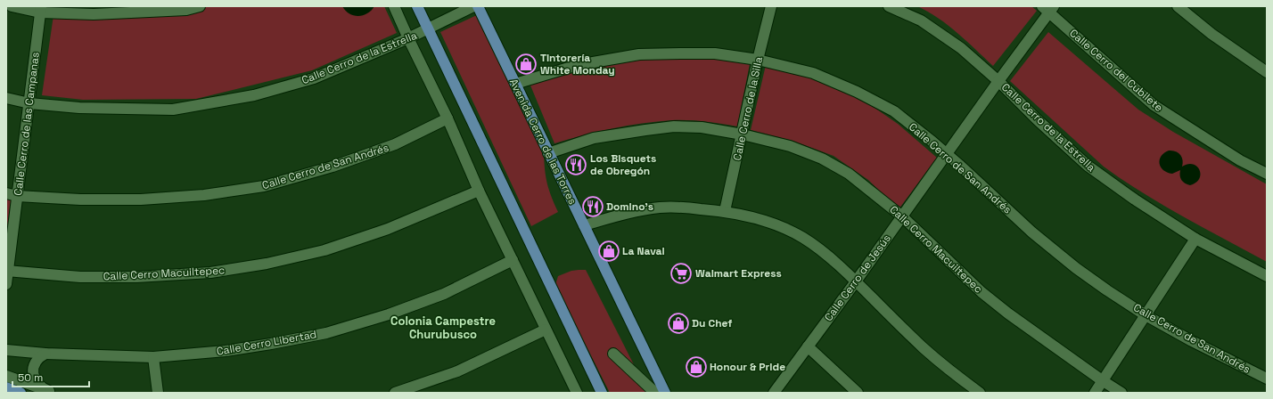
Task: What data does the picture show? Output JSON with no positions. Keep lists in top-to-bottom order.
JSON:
{
  "streets": {
    "main road": ["Avenida Cerro de las Torres"],
    "street": [
      "Calle Cerro de la Estrella",
      "Calle Cerro del Cubilete",
      "Calle Cerro de la Silla",
      "Calle Cerro de las Campanas",
      "Calle Cerro de San Andrés",
      "Calle Cerro Macuiltepec",
      "Calle Cerro de Jesús",
      "Calle Cerro Libertad"
    ]
  },
  "crossings": [
    ["Calle Cerro de la Estrella", "Calle Cerro de las Campanas"],
    ["Calle Cerro de la Estrella", "Calle Cerro de Jesús"],
    ["Calle Cerro del Cubilete", "Calle Cerro de Jesús"],
    ["Calle Cerro de la Silla", "Calle Cerro de San Andrés"],
    ["Calle Cerro de la Silla", "Calle Cerro Macuiltepec"],
    ["Calle Cerro de las Campanas", "Calle Cerro de San Andrés"],
    ["Calle Cerro de las Campanas", "Calle Cerro Macuiltepec"],
    ["Avenida Cerro de las Torres", "Calle Cerro de San Andrés"],
    ["Avenida Cerro de las Torres", "Calle Cerro Macuiltepec"],
    ["Calle Cerro de San Andrés", "Calle Cerro de Jesús"],
    ["Calle Cerro Macuiltepec", "Calle Cerro de Jesús"]
  ],
  "districts": ["Colonia Campestre Churubusco"],
  "places": {
    "shop": [
      "Tintorería White Monday",
      "La Naval",
      "Du Chef",
      "Honour & Pride"
    ],
    "restaurant": ["Los Bisquets de Obregón", "Domino's"],
    "supermarket": ["Walmart Express"]
  },
  "scale_bar": "50 m"
}
